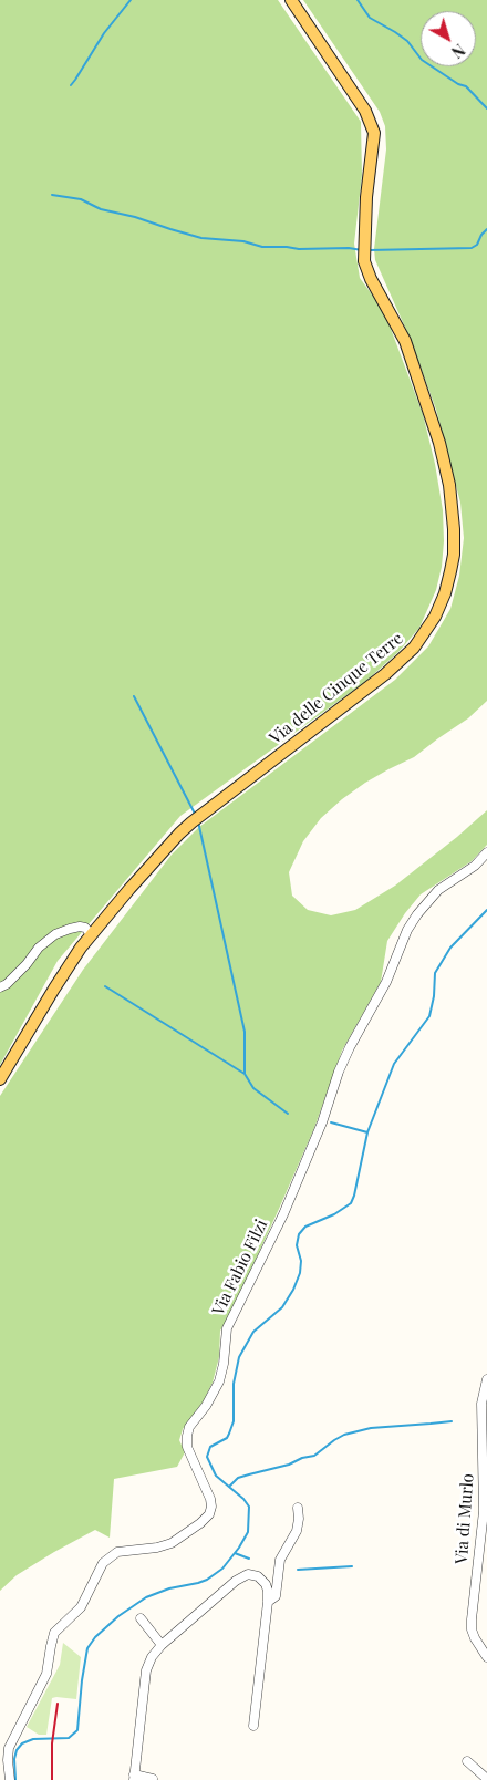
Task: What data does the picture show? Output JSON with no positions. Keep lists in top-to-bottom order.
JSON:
{
  "streets": {
    "main road": ["Via delle Cinque Terre"],
    "street": ["Via Fabio Filzi", "Via di Murlo"]
  },
  "north": "bottom right"
}
